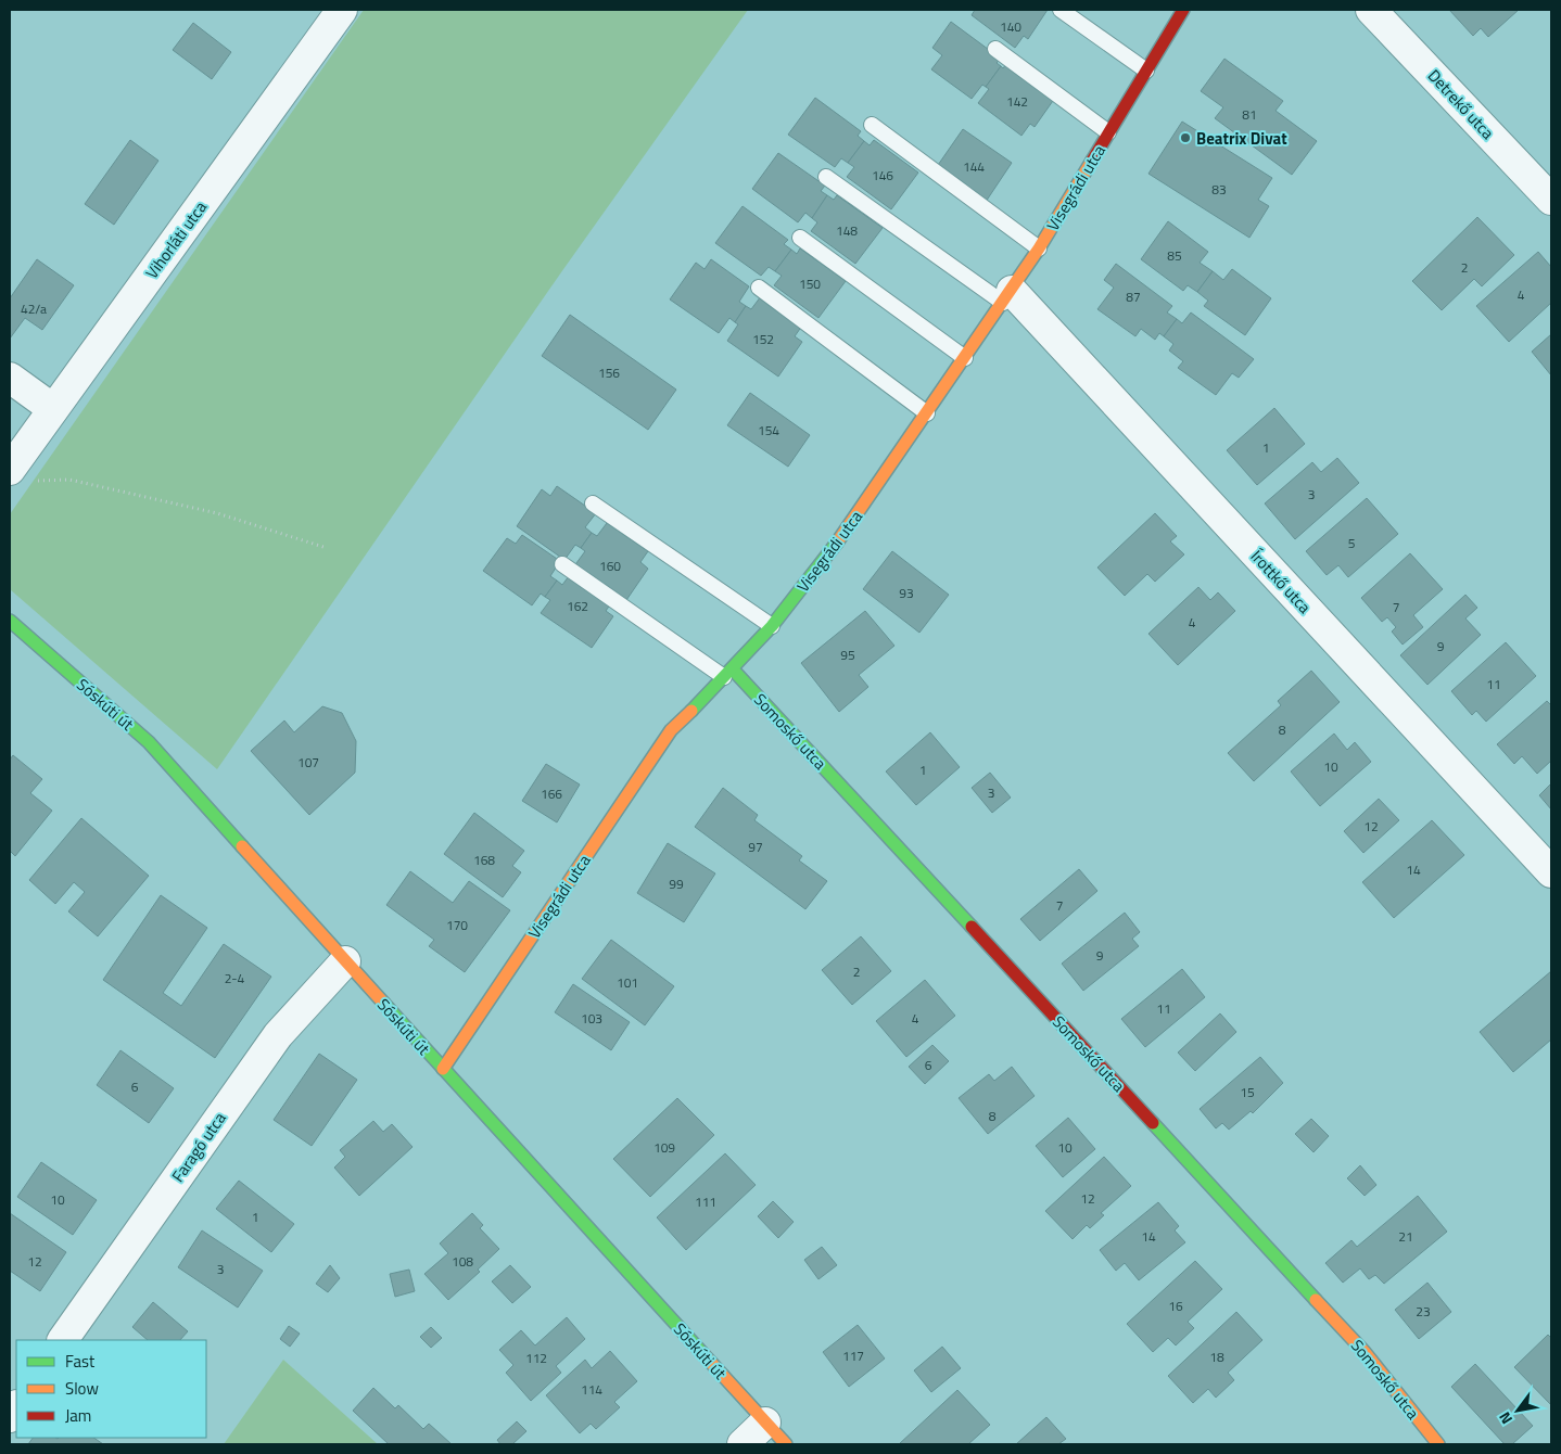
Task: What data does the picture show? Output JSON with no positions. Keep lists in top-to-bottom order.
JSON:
{
  "streets": {
    "street": [
      "Detrekő utca",
      "Visegrádi utca",
      "Vihorláti utca",
      "Írottkő utca",
      "Sóskúti út",
      "Somoskő utca",
      "Faragó utca"
    ]
  },
  "crossings": [
    ["Visegrádi utca", "Írottkő utca"],
    ["Visegrádi utca", "Sóskúti út"],
    ["Visegrádi utca", "Somoskő utca"],
    ["Sóskúti út", "Faragó utca"]
  ],
  "places": ["Beatrix Divat"],
  "house_numbers": [
    "140",
    "142",
    "81",
    "144",
    "146",
    "83",
    "148",
    "85",
    "2",
    "150",
    "4",
    "87",
    "42/a",
    "152",
    "156",
    "154",
    "1",
    "3",
    "5",
    "160",
    "93",
    "162",
    "7",
    "4",
    "9",
    "95",
    "11",
    "8",
    "107",
    "10",
    "1",
    "3",
    "166",
    "12",
    "97",
    "168",
    "14",
    "99",
    "7",
    "170",
    "9",
    "2",
    "2-4",
    "101",
    "11",
    "103",
    "4",
    "6",
    "6",
    "15",
    "8",
    "109",
    "10",
    "12",
    "10",
    "111",
    "1",
    "14",
    "21",
    "12",
    "108",
    "3",
    "16",
    "23",
    "117",
    "18",
    "112",
    "114"
  ],
  "legend": ["Fast", "Slow", "Jam"],
  "north": "bottom left"
}
